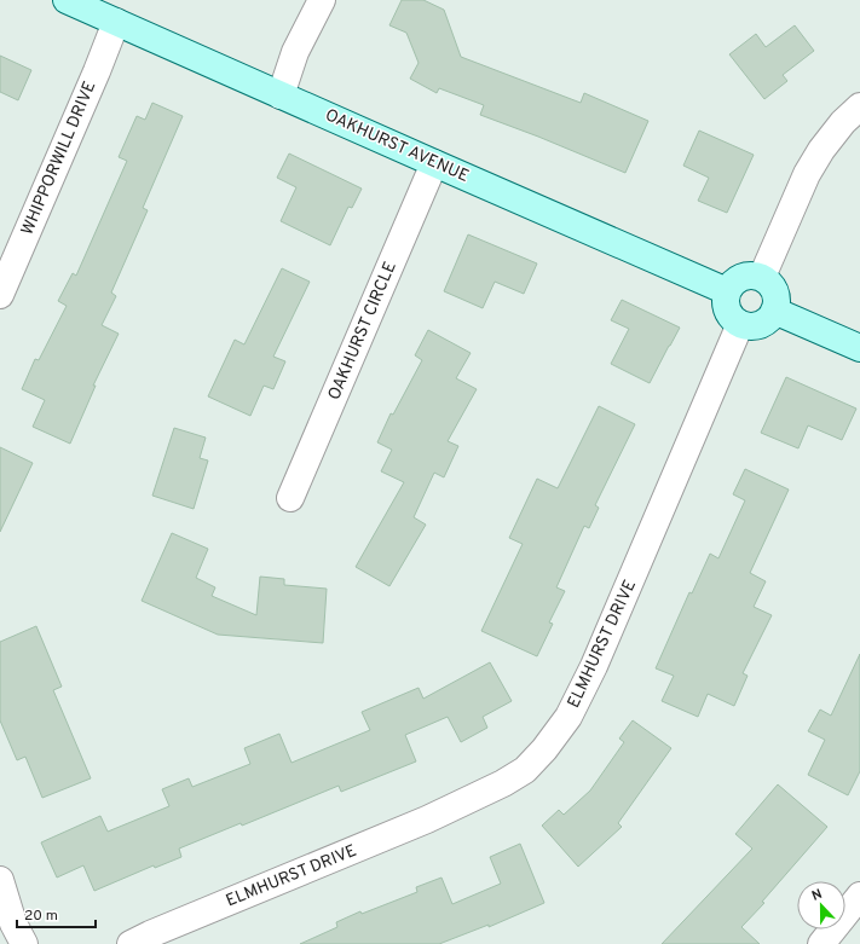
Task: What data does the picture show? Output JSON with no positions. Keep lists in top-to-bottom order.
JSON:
{
  "streets": {
    "street": [
      "OAKHURST AVENUE",
      "WHIPPORWILL DRIVE",
      "OAKHURST CIRCLE",
      "ELMHURST DRIVE"
    ]
  },
  "crossings": [
    ["OAKHURST AVENUE", "WHIPPORWILL DRIVE"],
    ["OAKHURST AVENUE", "OAKHURST CIRCLE"],
    ["OAKHURST AVENUE", "ELMHURST DRIVE"]
  ],
  "scale_bar": "20 m",
  "north": "top"
}
